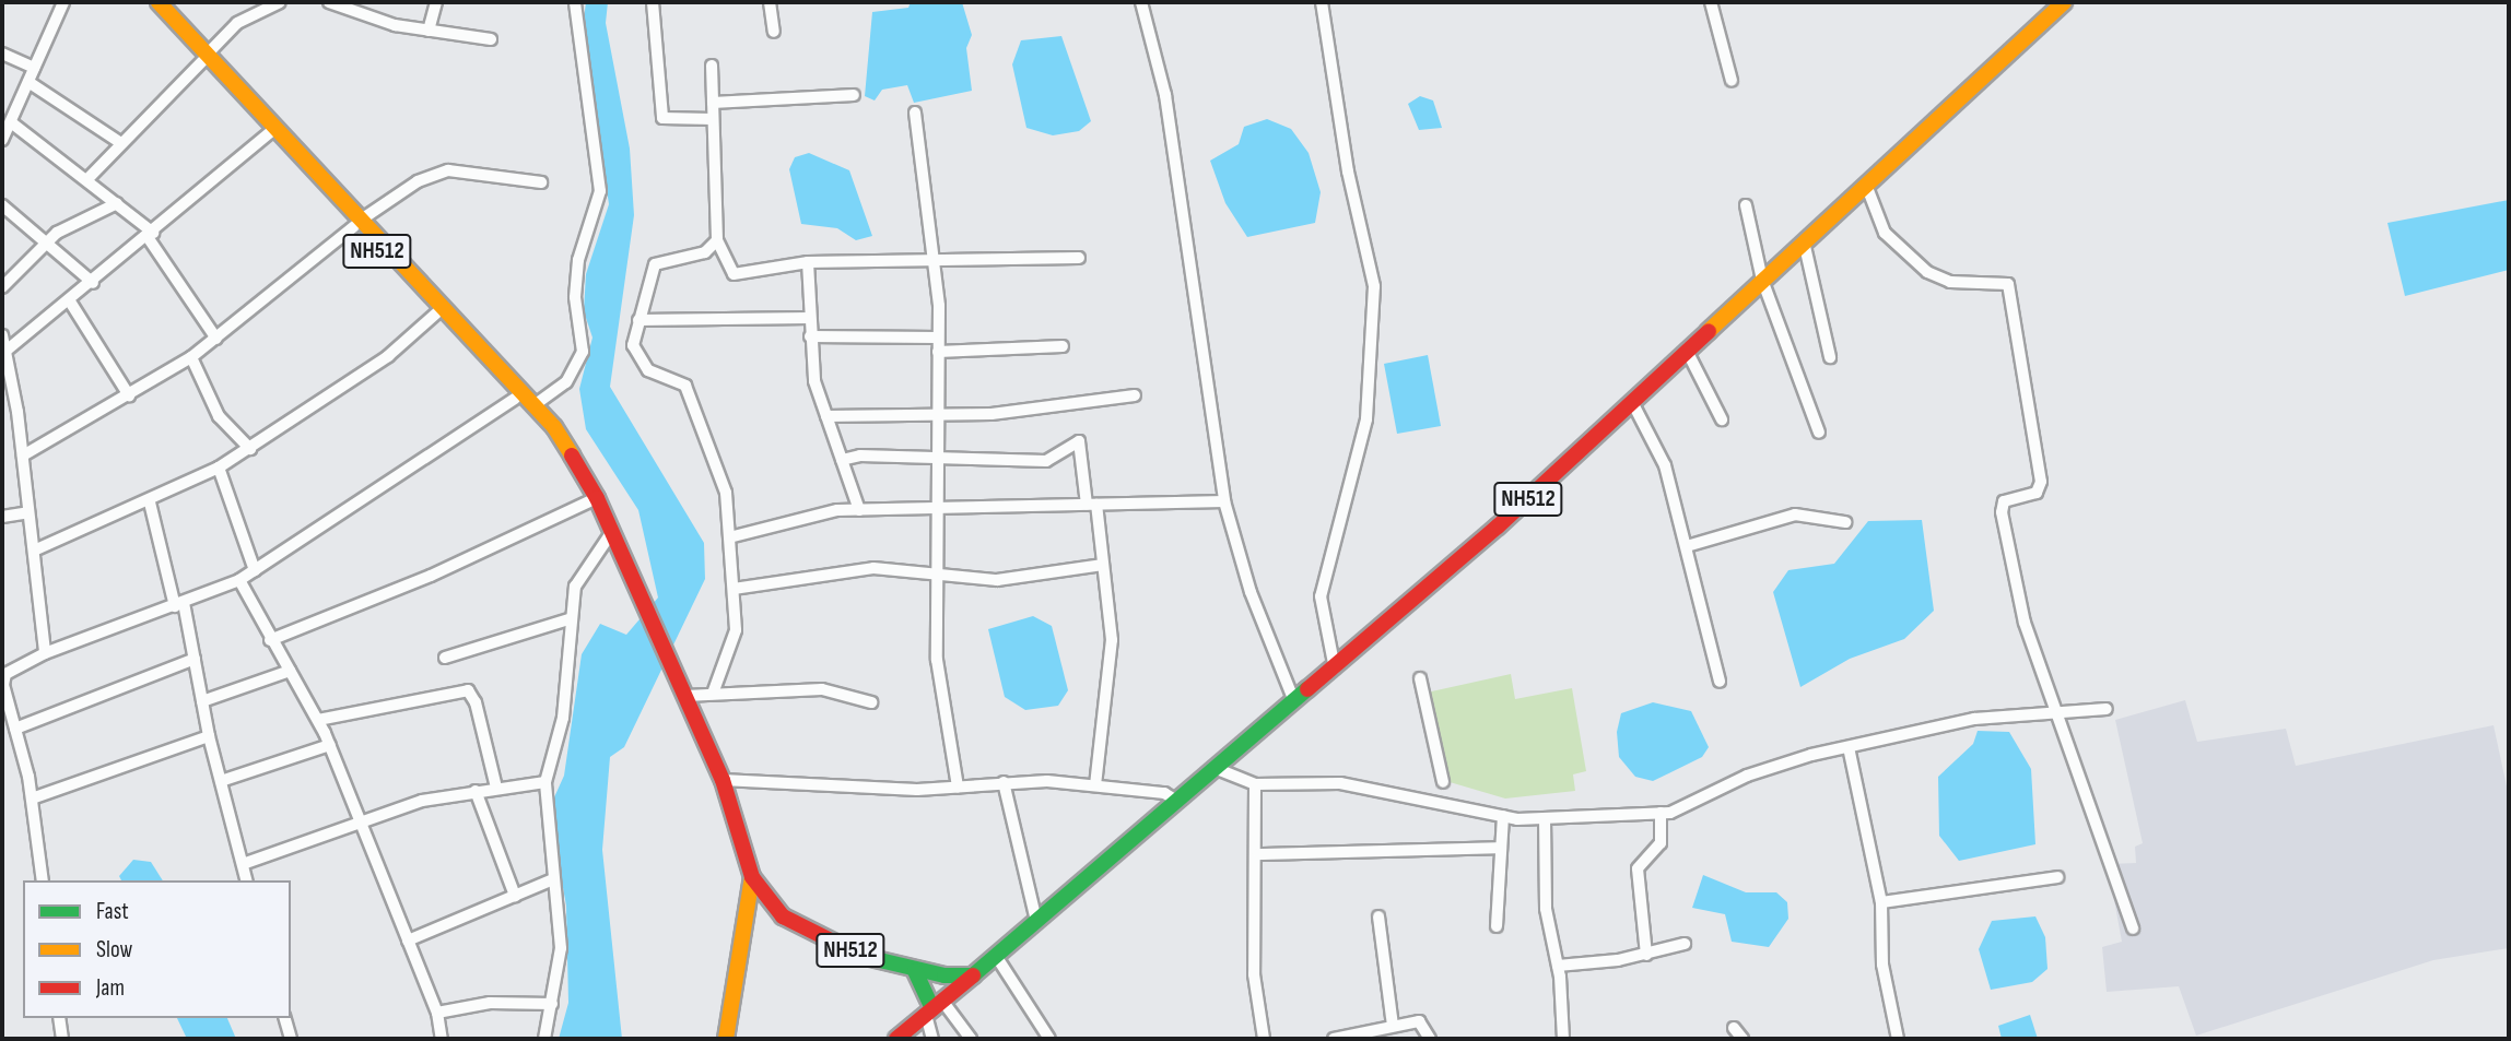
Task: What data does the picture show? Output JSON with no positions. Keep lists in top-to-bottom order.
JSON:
{
  "streets": {
    "main road": ["NH512"]
  },
  "legend": ["Fast", "Slow", "Jam"]
}
